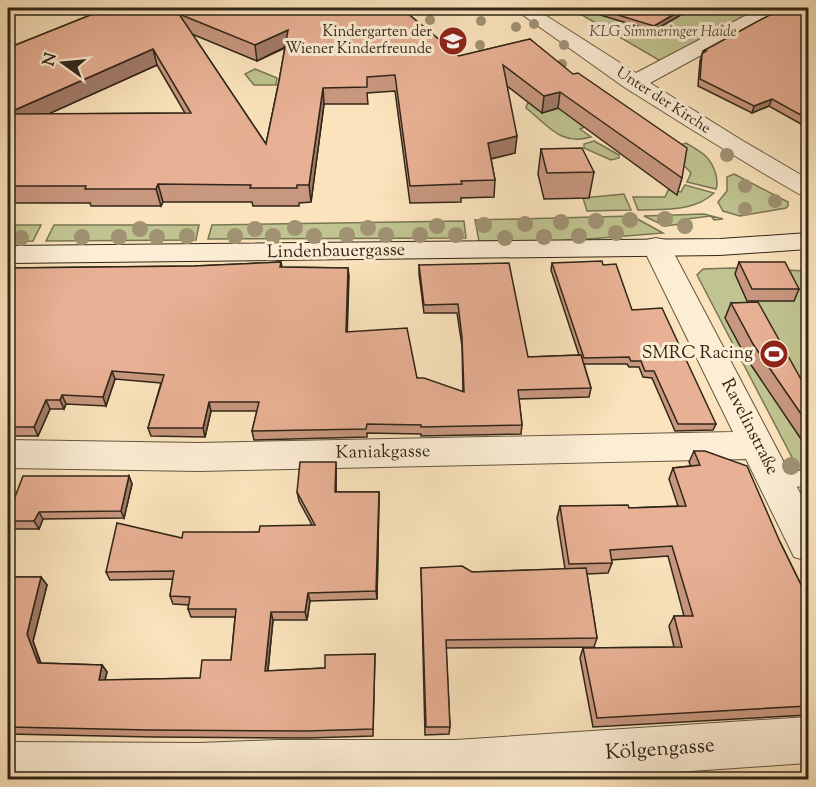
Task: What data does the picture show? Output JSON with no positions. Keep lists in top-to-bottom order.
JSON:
{
  "streets": {
    "street": [
      "Unter der Kirche",
      "Lindenbauergasse",
      "Ravelinstraße",
      "Kaniakgasse",
      "Kölgengasse"
    ]
  },
  "crossings": [
    ["Lindenbauergasse", "Ravelinstraße"],
    ["Ravelinstraße", "Kaniakgasse"]
  ],
  "parks": ["KLG Simmeringer Haide"],
  "places": {
    "school or university": ["Kindergarten der Wiener Kinderfreunde"],
    "sports": ["SMRC Racing"]
  },
  "north": "left"
}
